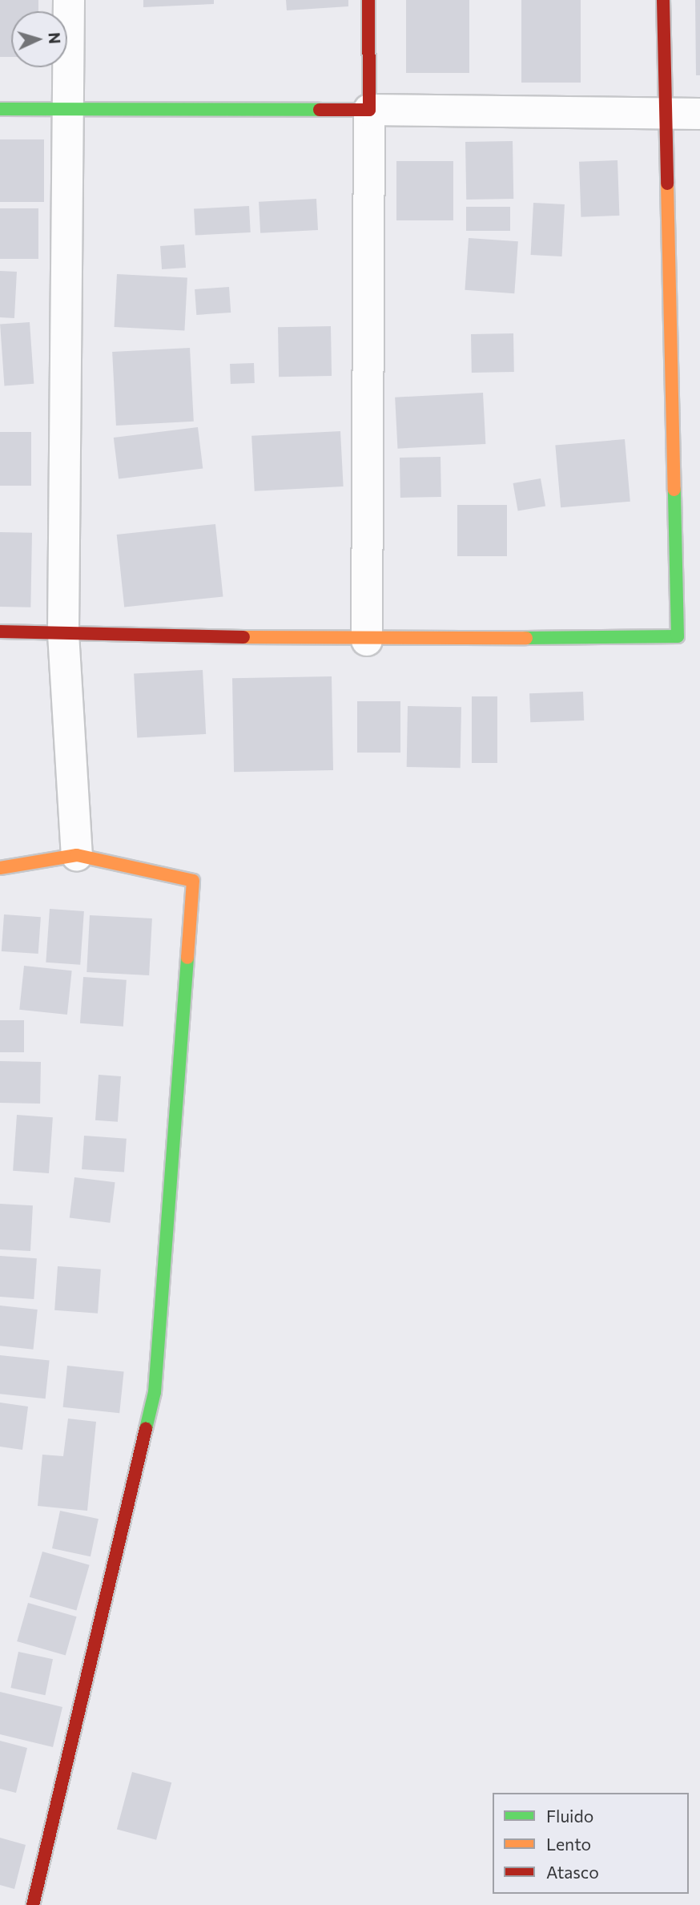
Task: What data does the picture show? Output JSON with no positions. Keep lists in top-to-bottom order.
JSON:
{
  "legend": ["Fluido", "Lento", "Atasco"],
  "north": "right"
}
